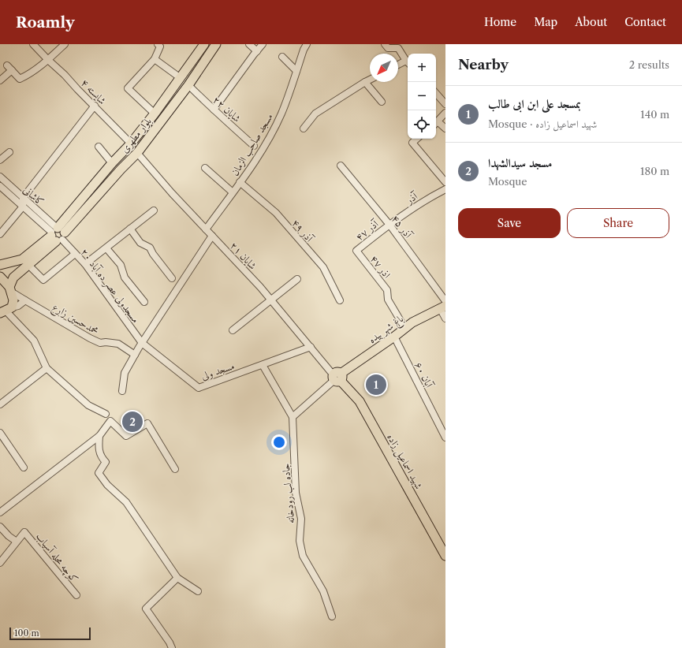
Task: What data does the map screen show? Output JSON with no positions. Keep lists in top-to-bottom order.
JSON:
{
  "streets": {
    "main road": ["بلوار مطهری", "باغ شهر بیده", "شهید اسماعیل زاده"],
    "street": [
      "شایسته ۴",
      "شایان ۲۲",
      "مسجد صاحب الزمان",
      "کاشانی",
      "آذر",
      "آذر ۴۵",
      "آذر ۴۹",
      "آذر ۴۷",
      "شایان ۲۱",
      "اذر ۴۷",
      "مسجدولی عصر ده آباد ۲۰",
      "محمدحسین زارع",
      "مسجد ولی",
      "آبان ۶۰",
      "جاده لب رودخانه",
      "کوچه محله آسیاب"
    ]
  },
  "crossings": [
    ["شایسته ۴", "بلوار مطهری"],
    ["شایان ۲۲", "بلوار مطهری"],
    ["بلوار مطهری", "کاشانی"],
    ["بلوار مطهری", "شایان ۲۱"],
    ["بلوار مطهری", "مسجدولی عصر ده آباد ۲۰"],
    ["بلوار مطهری", "محمدحسین زارع"],
    ["مسجد صاحب الزمان", "آذر ۴۹"],
    ["مسجد صاحب الزمان", "شایان ۲۱"],
    ["کاشانی", "مسجدولی عصر ده آباد ۲۰"],
    ["آذر", "آذر ۴۵"],
    ["آذر", "آذر ۴۷"],
    ["آذر ۴۵", "آذر ۴۷"],
    ["آذر ۴۵", "باغ شهر بیده"],
    ["آذر ۴۷", "اذر ۴۷"],
    ["شایان ۲۱", "باغ شهر بیده"],
    ["شایان ۲۱", "مسجد ولی"],
    ["شایان ۲۱", "شهید اسماعیل زاده"],
    ["اذر ۴۷", "باغ شهر بیده"],
    ["مسجدولی عصر ده آباد ۲۰", "مسجد ولی"],
    ["باغ شهر بیده", "آبان ۶۰"],
    ["باغ شهر بیده", "شهید اسماعیل زاده"]
  ],
  "scale_bar": "100 m",
  "north": "bottom left",
  "page": {
    "header": "Roamly",
    "nav": [
      "Home",
      "Map",
      "About",
      "Contact"
    ],
    "heading": ["Nearby", "2 results"],
    "map_buttons": ["+", "−"],
    "list": [
      {
        "mark": "1",
        "name": "بمسجد علی ابن ابی طالب",
        "note": "Mosque · شهید اسماعیل زاده",
        "value": "140 m"
      },
      {
        "mark": "2",
        "name": "مسجد سیدالشهدا",
        "note": "Mosque",
        "value": "180 m"
      }
    ],
    "buttons": ["Save", "Share"],
    "pins": ["1", "2"],
    "scale": "100 m"
  }
}
